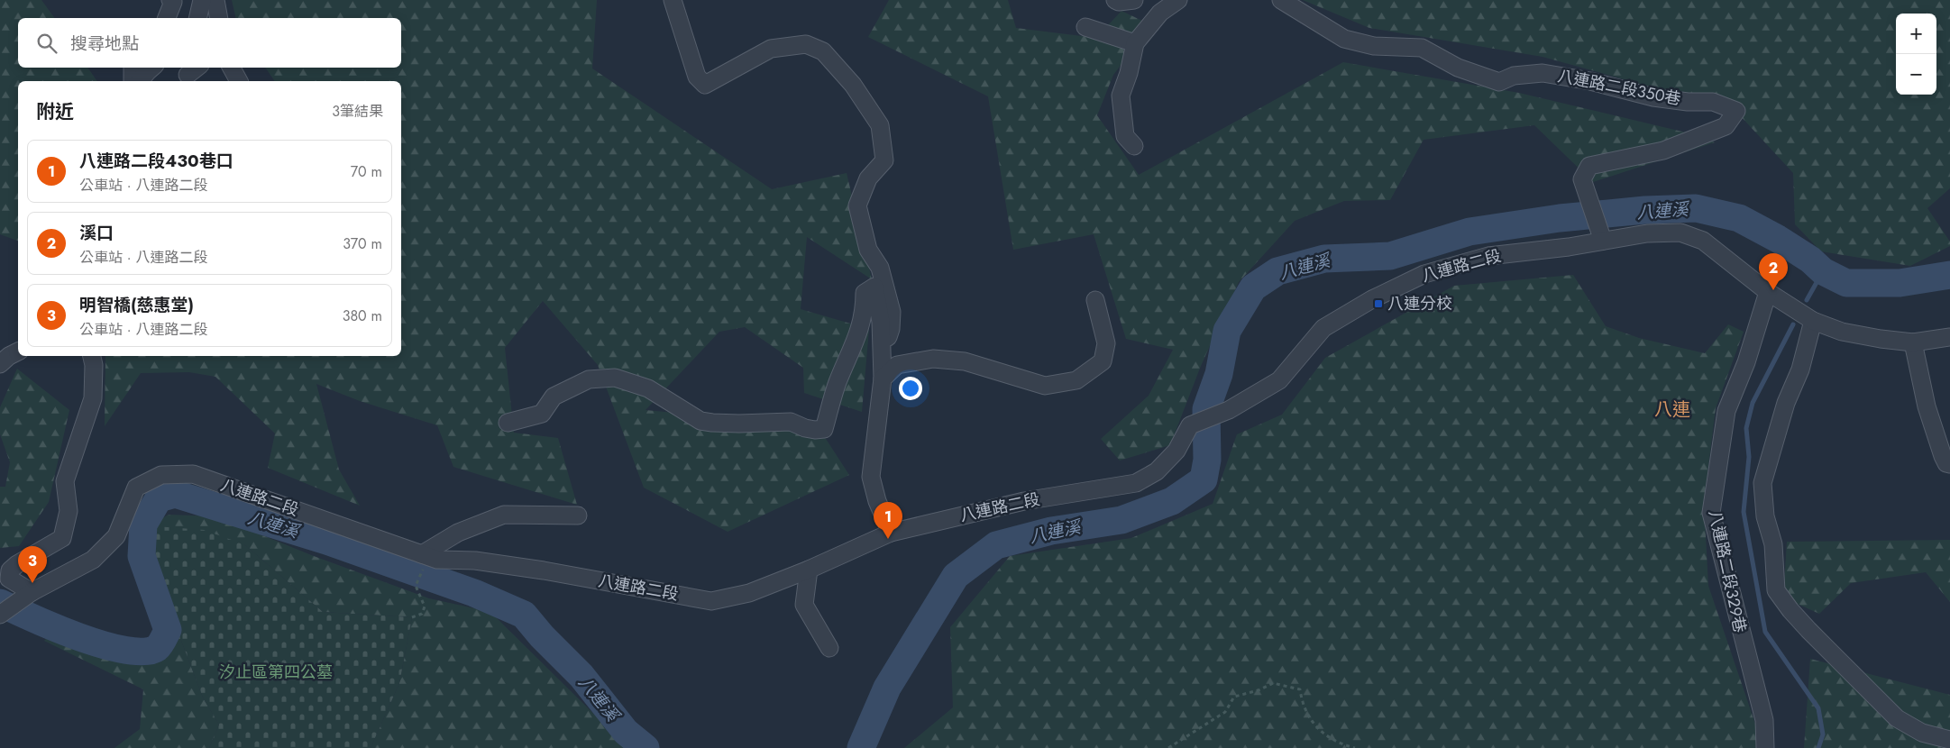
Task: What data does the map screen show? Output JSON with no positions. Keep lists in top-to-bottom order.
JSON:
{
  "streets": {
    "street": ["八連路二段350巷", "八連路二段", "八連路二段329巷"]
  },
  "crossings": [
    ["八連路二段350巷", "八連路二段"],
    ["八連路二段", "八連路二段329巷"]
  ],
  "districts": ["八連"],
  "water": ["八連溪"],
  "parks": ["汐止區第四公墓"],
  "places": {
    "transit": ["八連分校"]
  },
  "page": {
    "map_buttons": ["+", "−"],
    "search": "搜尋地點",
    "heading": ["附近", "3筆結果"],
    "list": [
      {
        "mark": "1",
        "name": "八連路二段430巷口",
        "note": "公車站 · 八連路二段",
        "value": "70 m"
      },
      {
        "mark": "2",
        "name": "溪口",
        "note": "公車站 · 八連路二段",
        "value": "370 m"
      },
      {
        "mark": "3",
        "name": "明智橋(慈惠堂)",
        "note": "公車站 · 八連路二段",
        "value": "380 m"
      }
    ],
    "pins": ["2", "1", "3"]
  }
}
